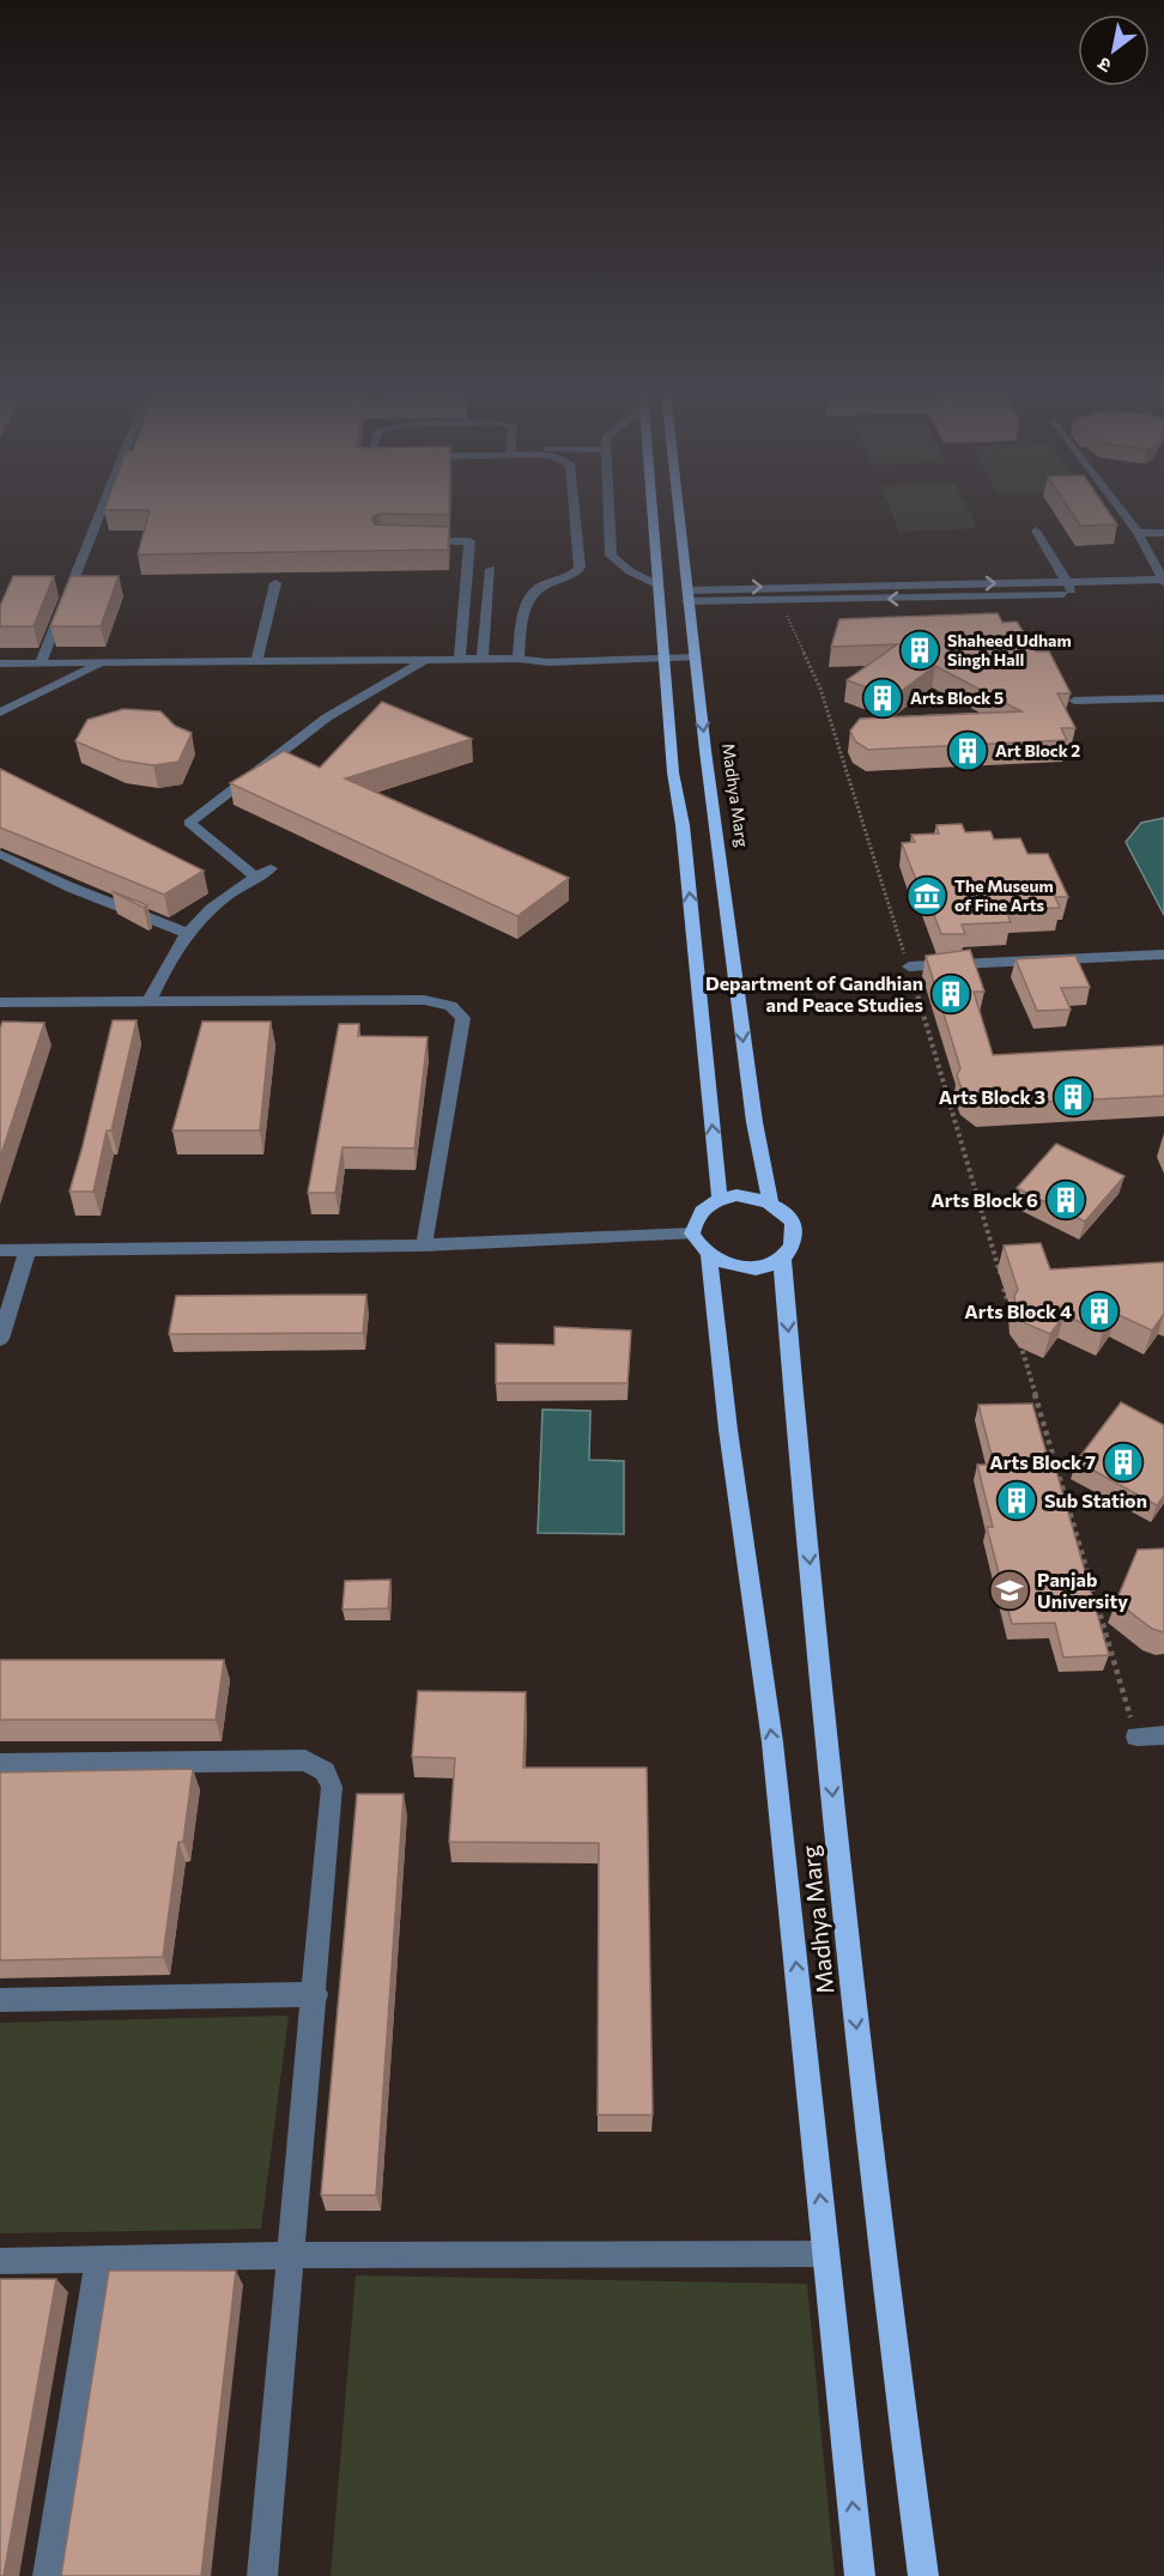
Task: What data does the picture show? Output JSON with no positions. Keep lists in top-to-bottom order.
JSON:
{
  "streets": {
    "main road": ["Madhya Marg"]
  },
  "places": {
    "building": [
      "Shaheed Udham Singh Hall",
      "Arts Block 5",
      "Art Block 2",
      "Department of Gandhian and Peace Studies",
      "Arts Block 3",
      "Arts Block 6",
      "Arts Block 4",
      "Arts Block 7",
      "Sub Station"
    ],
    "museum": ["The Museum of Fine Arts"],
    "school or university": ["Panjab University"]
  },
  "north": "bottom left"
}
